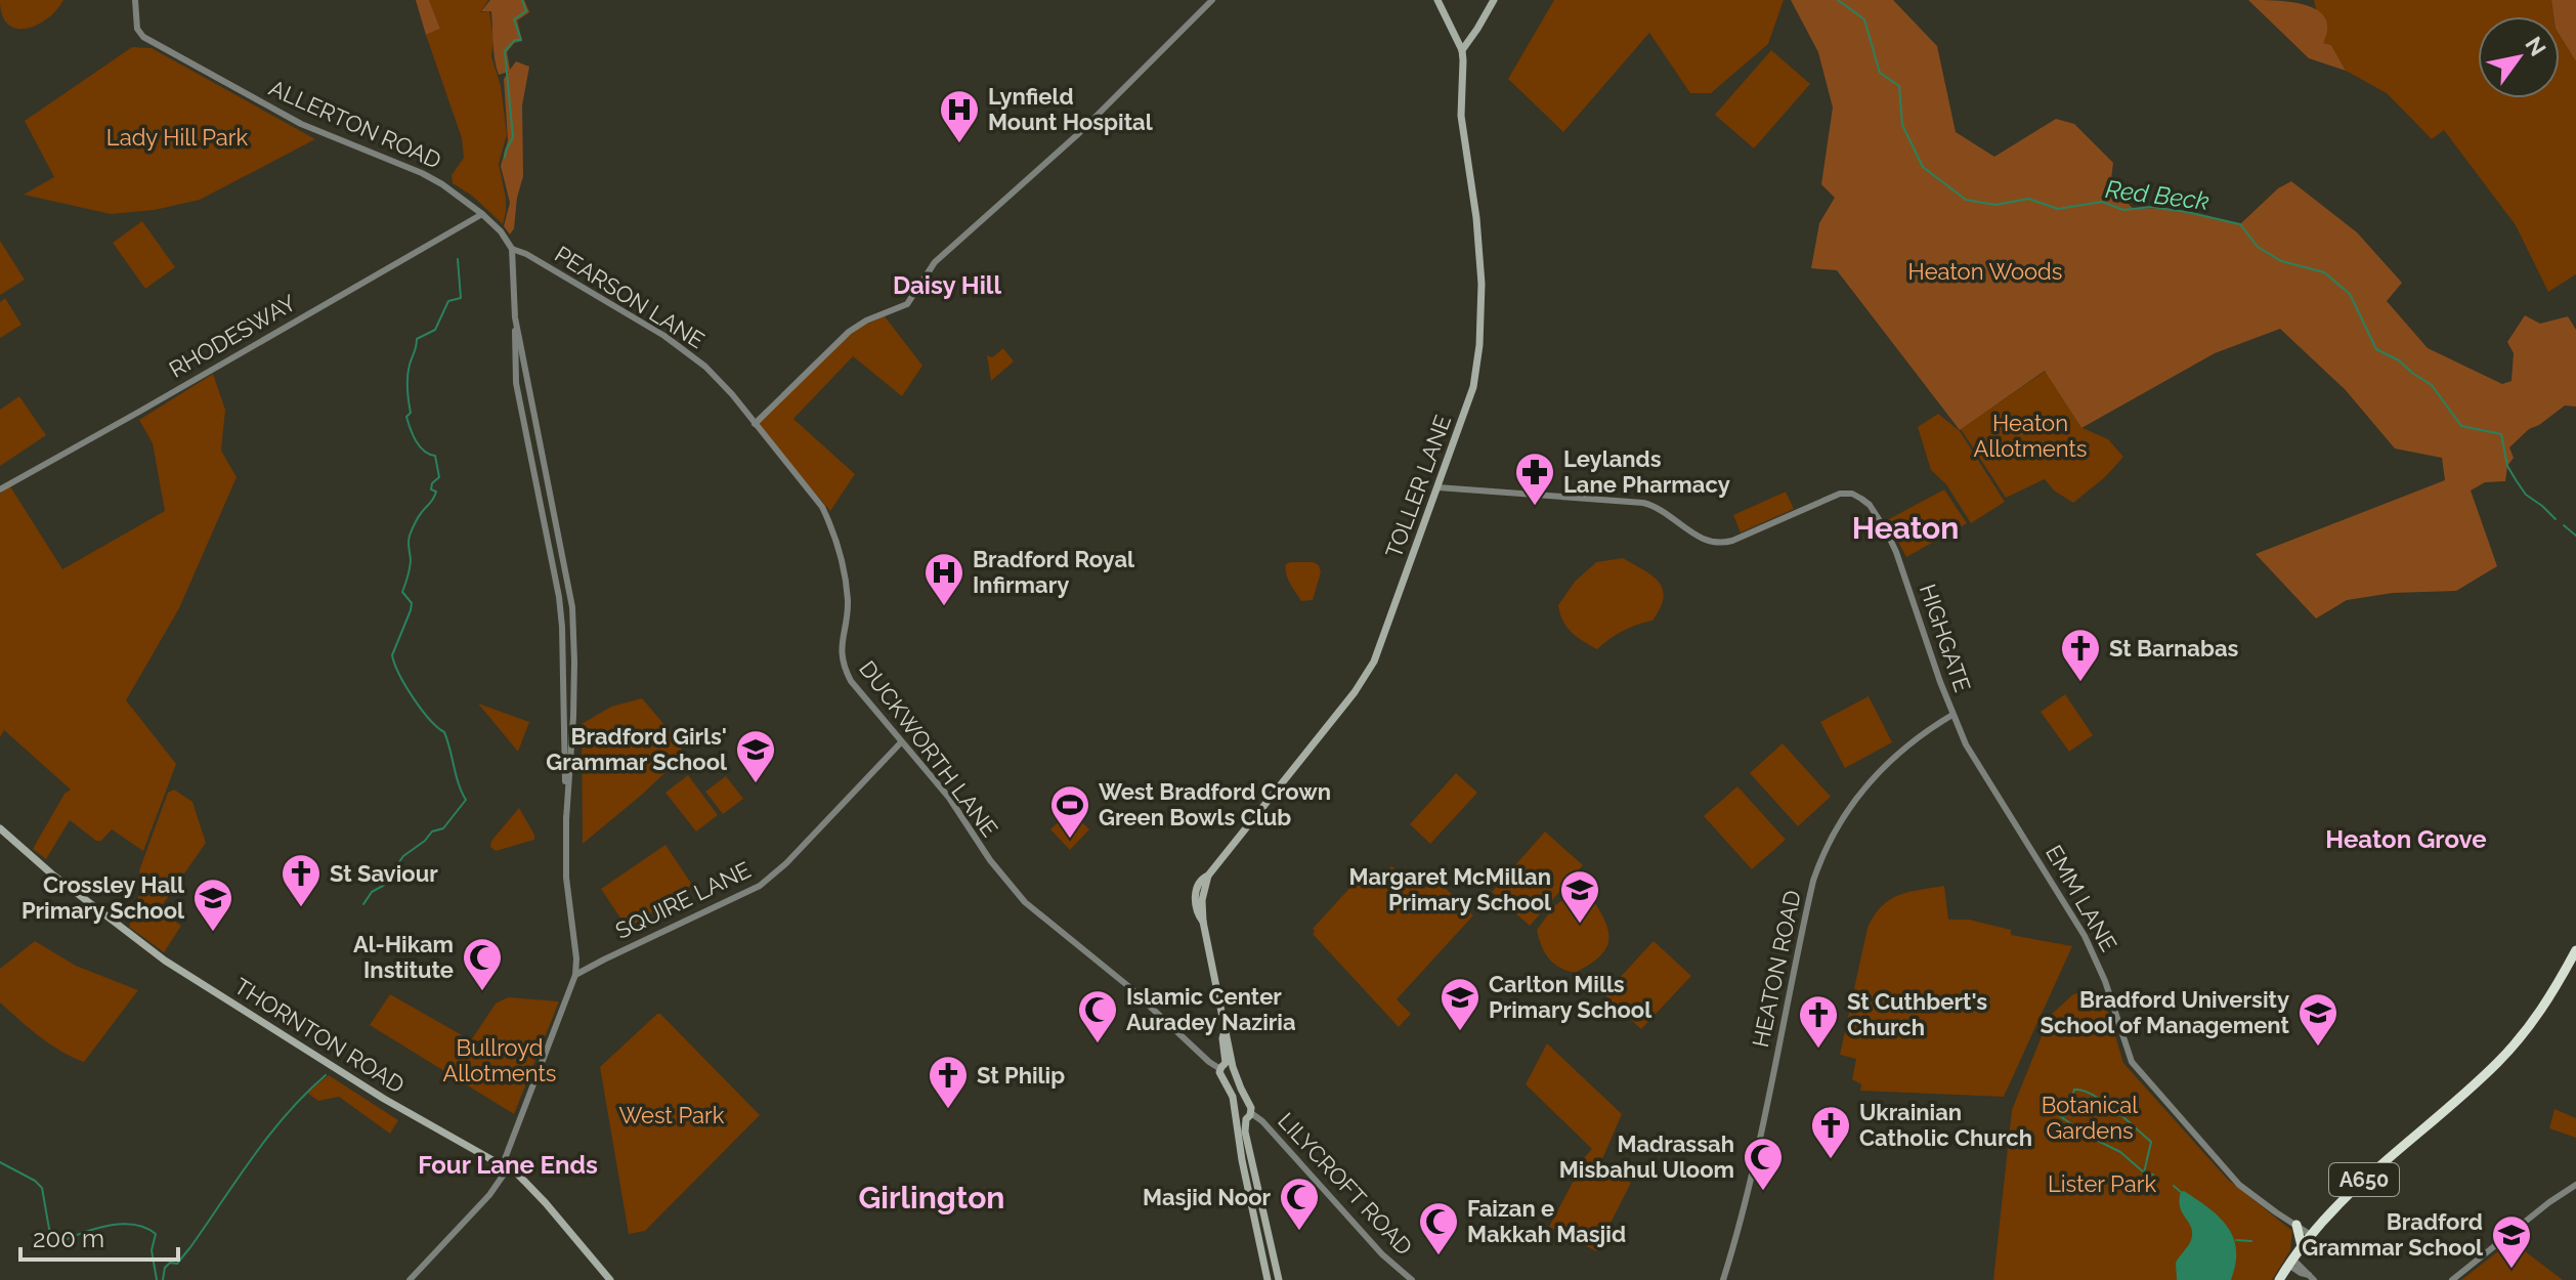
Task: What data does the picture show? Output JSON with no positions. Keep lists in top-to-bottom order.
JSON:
{
  "streets": {
    "highway": ["A650"],
    "main road": ["TOLLER LANE", "THORNTON ROAD"],
    "street": [
      "ALLERTON ROAD",
      "PEARSON LANE",
      "RHODESWAY",
      "HIGHGATE",
      "DUCKWORTH LANE",
      "EMM LANE",
      "SQUIRE LANE",
      "HEATON ROAD",
      "LILYCROFT ROAD"
    ]
  },
  "crossings": [
    ["ALLERTON ROAD", "PEARSON LANE"],
    ["ALLERTON ROAD", "RHODESWAY"],
    ["PEARSON LANE", "DUCKWORTH LANE"],
    ["TOLLER LANE", "HIGHGATE"],
    ["TOLLER LANE", "DUCKWORTH LANE"],
    ["TOLLER LANE", "LILYCROFT ROAD"],
    ["HIGHGATE", "EMM LANE"],
    ["HIGHGATE", "HEATON ROAD"],
    ["DUCKWORTH LANE", "SQUIRE LANE"],
    ["EMM LANE", "HEATON ROAD"],
    ["EMM LANE", "A650"]
  ],
  "districts": [
    "Daisy Hill",
    "Heaton",
    "Heaton Grove",
    "Four Lane Ends",
    "Girlington"
  ],
  "water": ["Red Beck"],
  "parks": [
    "Lady Hill Park",
    "Heaton Woods",
    "Heaton Allotments",
    "Bullroyd Allotments",
    "Botanical Gardens",
    "West Park",
    "Lister Park"
  ],
  "places": {
    "hospital": ["Lynfield Mount Hospital", "Bradford Royal Infirmary"],
    "pharmacy": ["Leylands Lane Pharmacy"],
    "church": [
      "St Barnabas",
      "St Saviour",
      "St Cuthbert's Church",
      "St Philip",
      "Ukrainian Catholic Church"
    ],
    "school or university": [
      "Bradford Girls' Grammar School",
      "Margaret McMillan Primary School",
      "Crossley Hall Primary School",
      "Carlton Mills Primary School",
      "Bradford University School of Management",
      "Bradford Grammar School"
    ],
    "sports": ["West Bradford Crown Green Bowls Club"],
    "mosque": [
      "Al-Hikam Institute",
      "Islamic Center Auradey Naziria",
      "Madrassah Misbahul Uloom",
      "Masjid Noor",
      "Faizan e Makkah Masjid"
    ]
  },
  "scale_bar": "200 m",
  "north": "top right"
}
